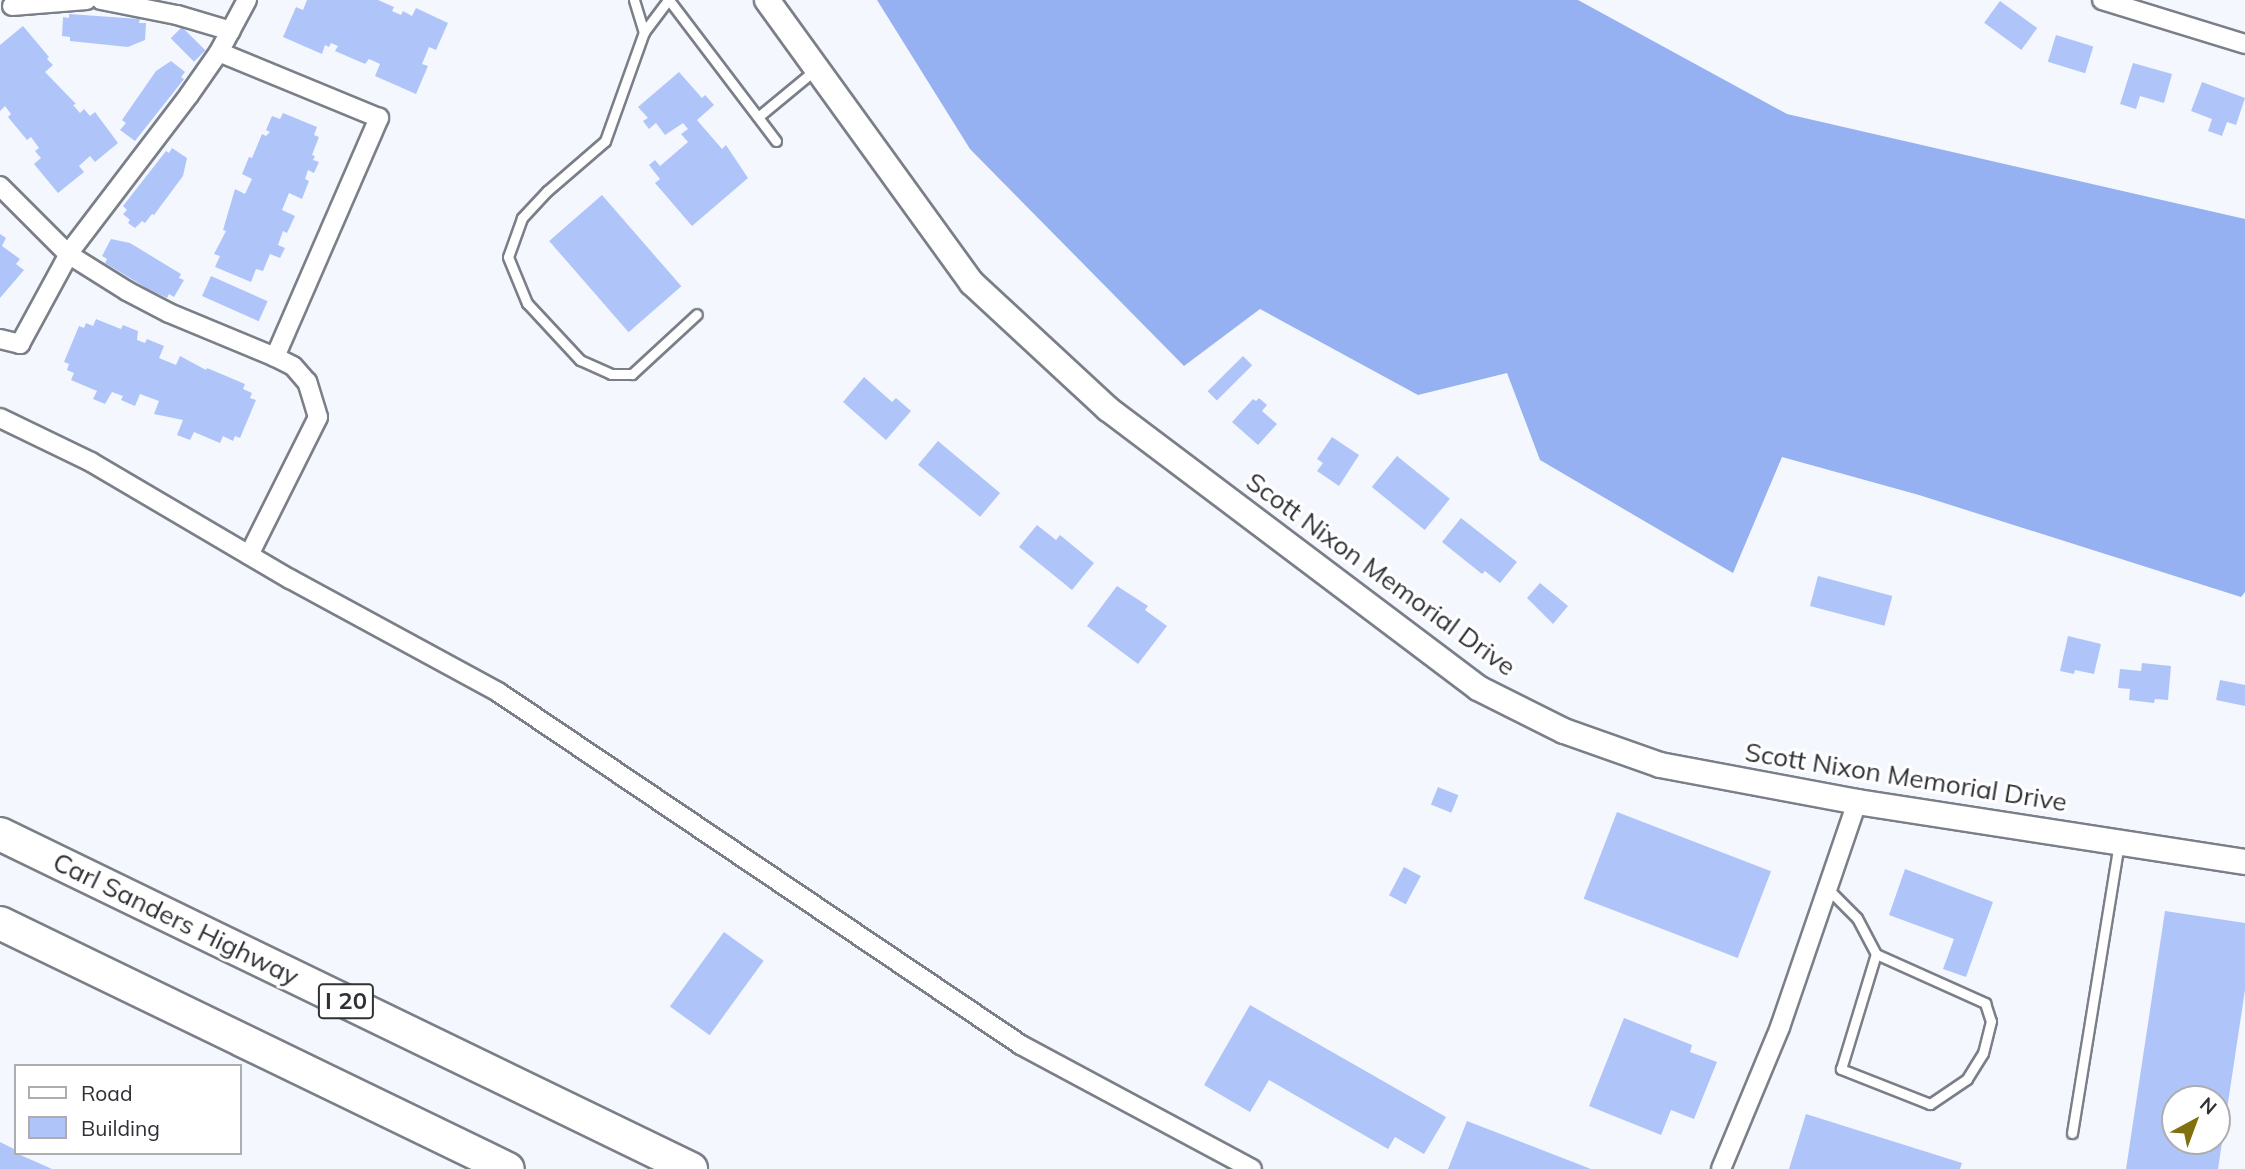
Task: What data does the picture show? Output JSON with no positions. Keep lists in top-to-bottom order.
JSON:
{
  "streets": {
    "highway": ["Carl Sanders Highway", "I 20"],
    "main road": ["Scott Nixon Memorial Drive"]
  },
  "legend": ["Road", "Building"],
  "north": "top right"
}
